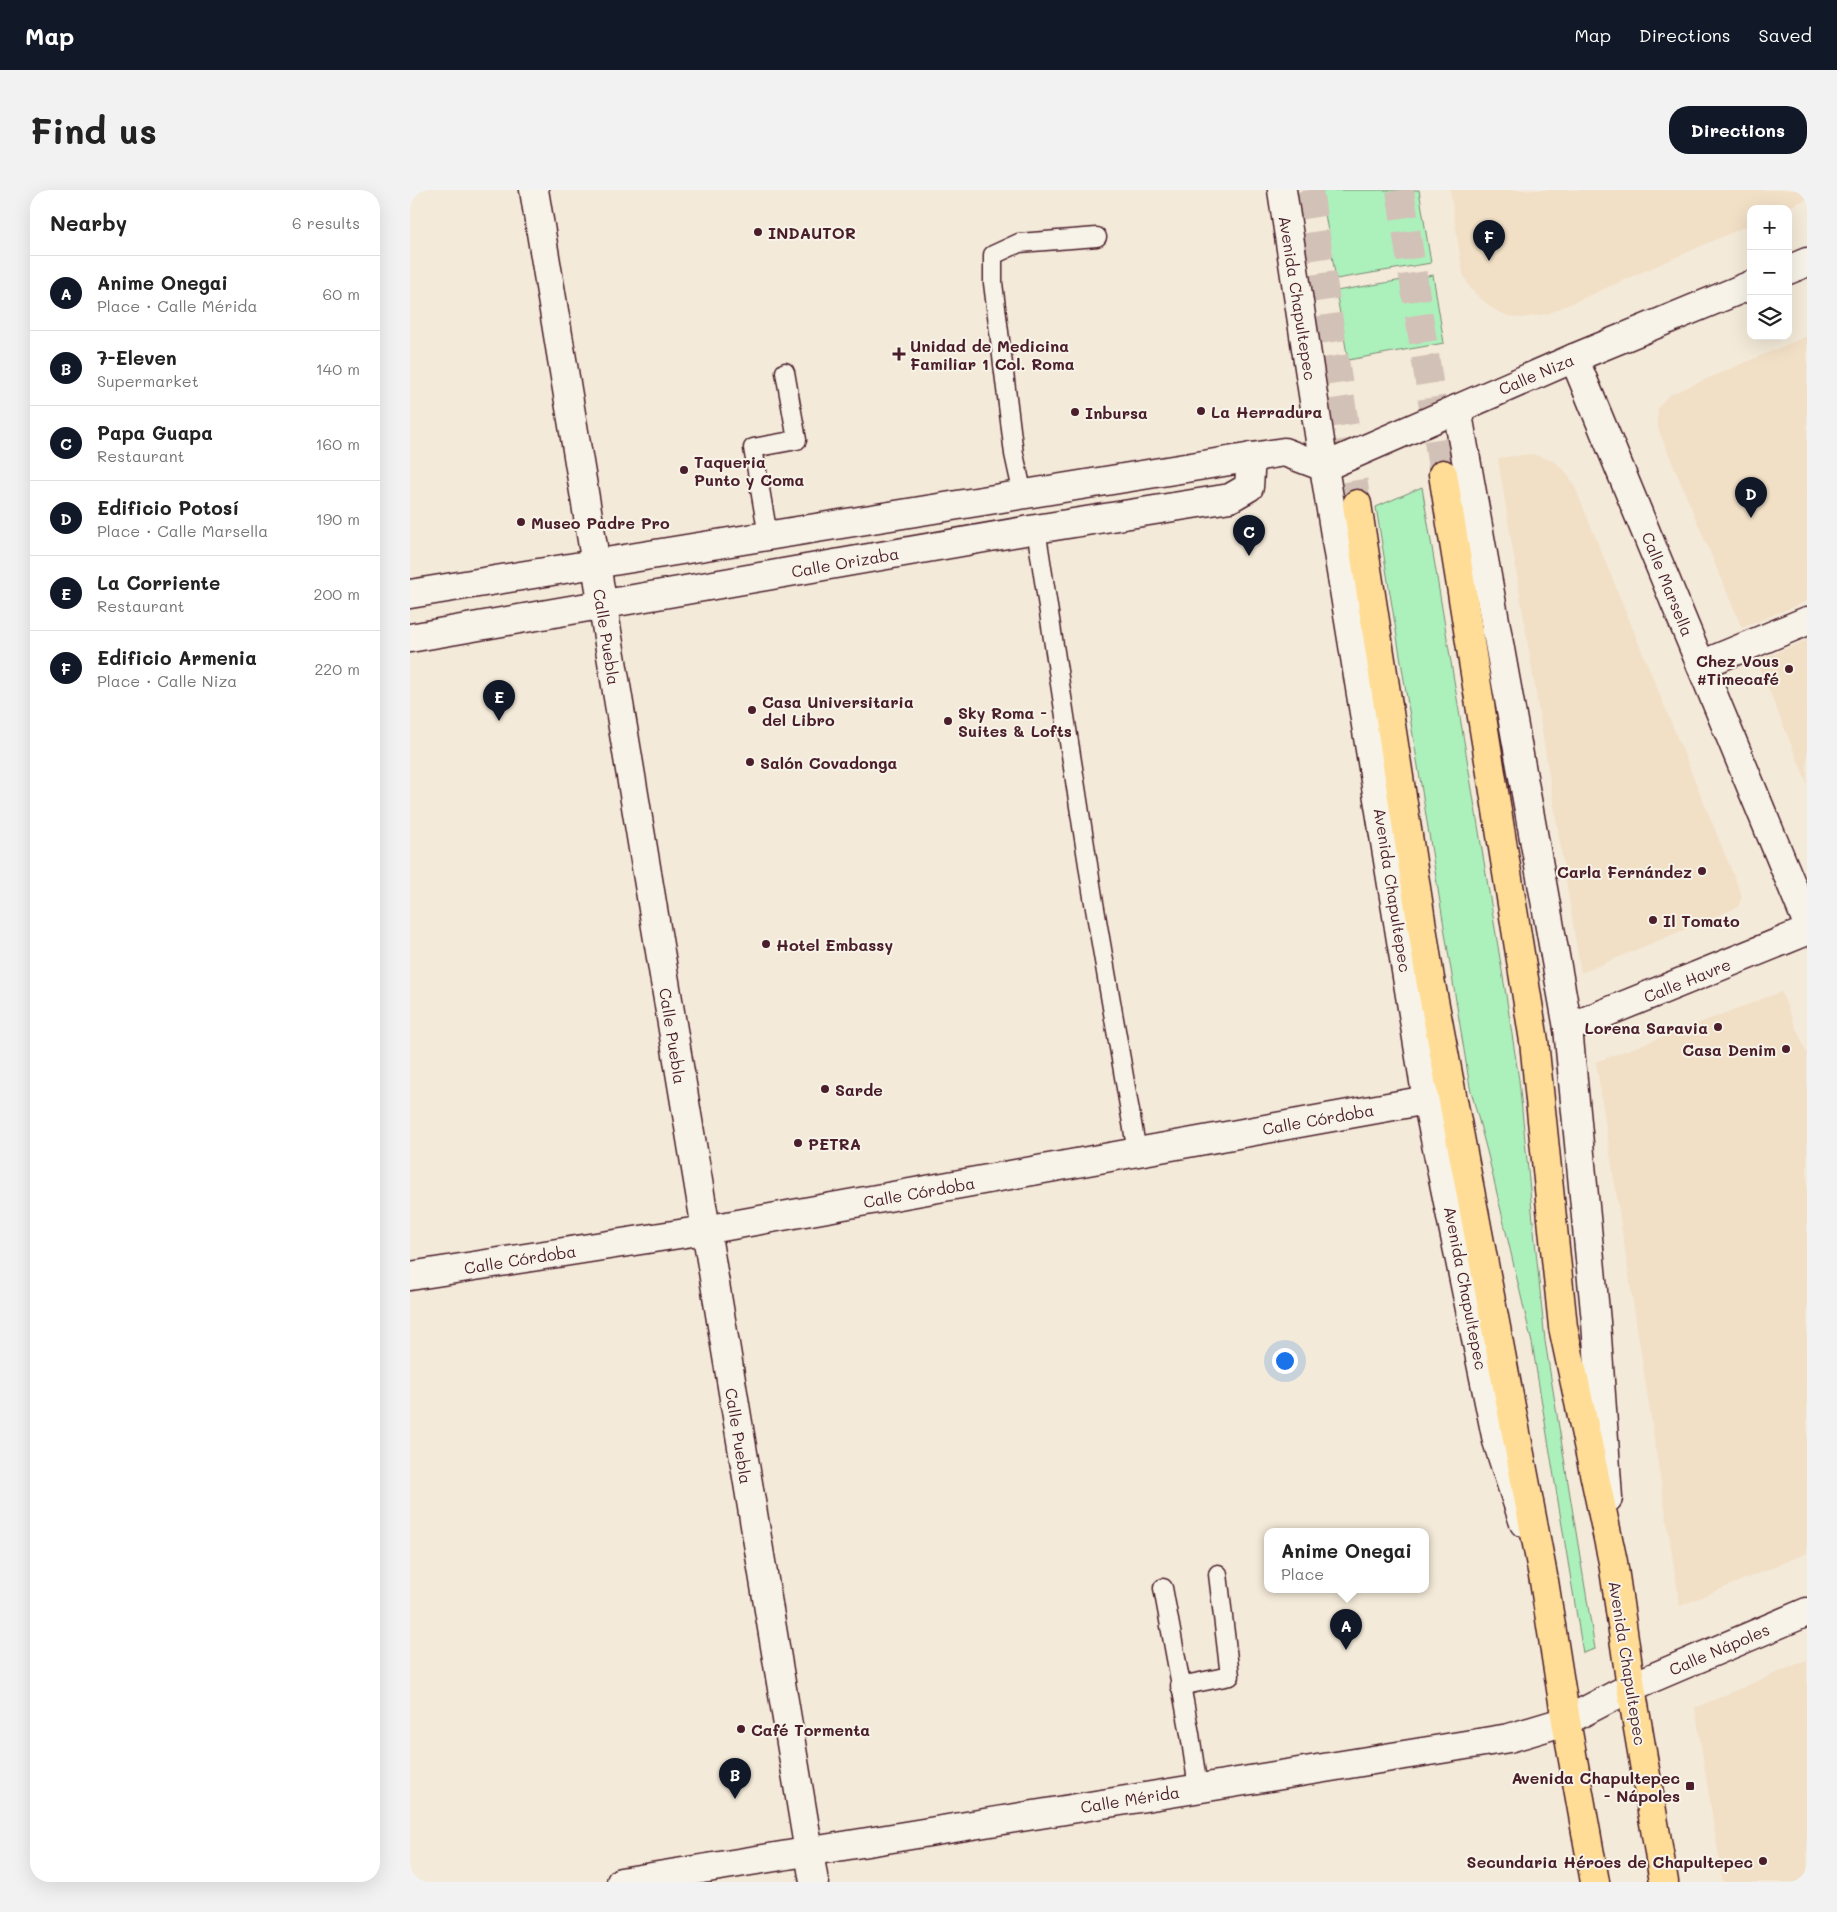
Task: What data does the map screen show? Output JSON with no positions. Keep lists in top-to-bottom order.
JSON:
{
  "streets": {
    "main road": ["Avenida Chapultepec"],
    "street": [
      "Calle Niza",
      "Calle Orizaba",
      "Calle Marsella",
      "Calle Puebla",
      "Calle Havre",
      "Calle Córdoba",
      "Calle Nápoles",
      "Calle Mérida"
    ]
  },
  "crossings": [
    ["Avenida Chapultepec", "Calle Niza"],
    ["Avenida Chapultepec", "Calle Havre"],
    ["Avenida Chapultepec", "Calle Córdoba"],
    ["Avenida Chapultepec", "Calle Nápoles"],
    ["Avenida Chapultepec", "Calle Mérida"],
    ["Calle Niza", "Calle Marsella"],
    ["Calle Orizaba", "Calle Puebla"],
    ["Calle Puebla", "Calle Córdoba"],
    ["Calle Puebla", "Calle Mérida"],
    ["Calle Nápoles", "Calle Mérida"]
  ],
  "places": {
    "other": [
      "INDAUTOR",
      "La Herradura",
      "Inbursa",
      "Taqueria Punto y Coma",
      "Museo Padre Pro",
      "Chez Vous #Timecafé",
      "Casa Universitaria del Libro",
      "Sky Roma - Suites & Lofts",
      "Salón Covadonga",
      "Carla Fernández",
      "Il Tomato",
      "Hotel Embassy",
      "Lorena Saravia",
      "Casa Denim",
      "Sarde",
      "PETRA",
      "Café Tormenta",
      "Secundaria Héroes de Chapultepec"
    ],
    "health": ["Unidad de Medicina Familiar 1 Col. Roma"],
    "transit": ["Avenida Chapultepec - Nápoles"]
  },
  "page": {
    "header": "Map",
    "nav": ["Map", "Directions", "Saved"],
    "buttons": "Directions",
    "title": "Find us",
    "heading": ["Nearby", "6 results"],
    "map_buttons": ["+", "−"],
    "pins": [
      "F",
      "D",
      "C",
      "E",
      "A",
      "B"
    ],
    "list": [
      {
        "mark": "A",
        "name": "Anime Onegai",
        "note": "Place · Calle Mérida",
        "value": "60 m"
      },
      {
        "mark": "B",
        "name": "7-Eleven",
        "note": "Supermarket",
        "value": "140 m"
      },
      {
        "mark": "C",
        "name": "Papa Guapa",
        "note": "Restaurant",
        "value": "160 m"
      },
      {
        "mark": "D",
        "name": "Edificio Potosí",
        "note": "Place · Calle Marsella",
        "value": "190 m"
      },
      {
        "mark": "E",
        "name": "La Corriente",
        "note": "Restaurant",
        "value": "200 m"
      },
      {
        "mark": "F",
        "name": "Edificio Armenia",
        "note": "Place · Calle Niza",
        "value": "220 m"
      }
    ],
    "popup": ["Anime Onegai", "Place"]
  }
}
